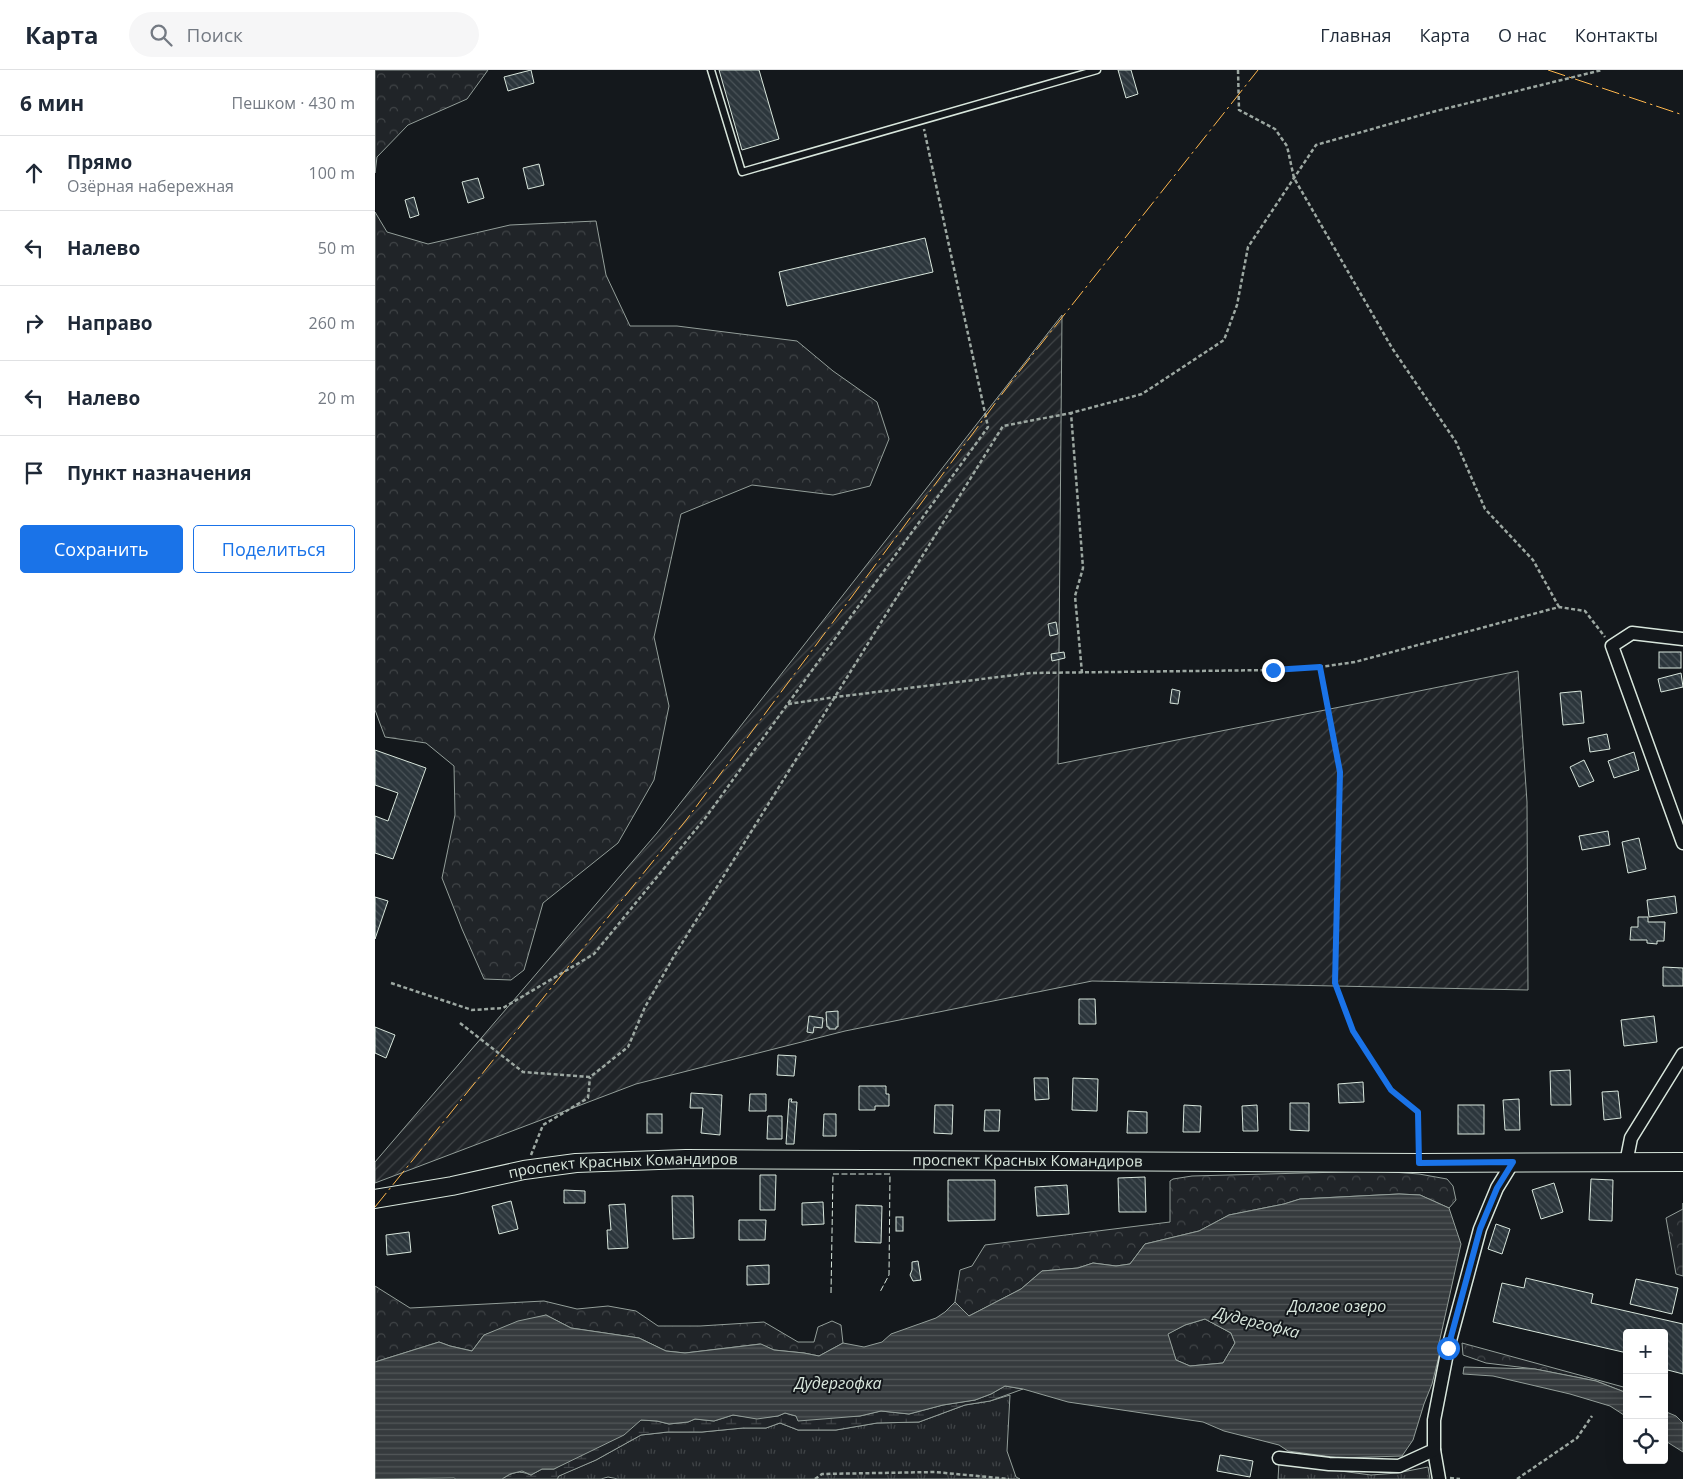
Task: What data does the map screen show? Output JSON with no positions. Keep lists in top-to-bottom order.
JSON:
{
  "streets": {
    "street": ["проспект Красных Командиров"]
  },
  "water": ["Долгое озеро", "Дудергофка"],
  "page": {
    "header": "Карта",
    "search": "Поиск",
    "nav": [
      "Главная",
      "Карта",
      "О нас",
      "Контакты"
    ],
    "heading": ["6 мин", "Пешком · 430 m"],
    "list": [
      ["Прямо", "Озёрная набережная", "100 m"],
      ["Налево", "50 m"],
      ["Направо", "260 m"],
      ["Налево", "20 m"],
      "Пункт назначения"
    ],
    "buttons": ["Сохранить", "Поделиться"],
    "map_buttons": ["+", "−"]
  }
}
